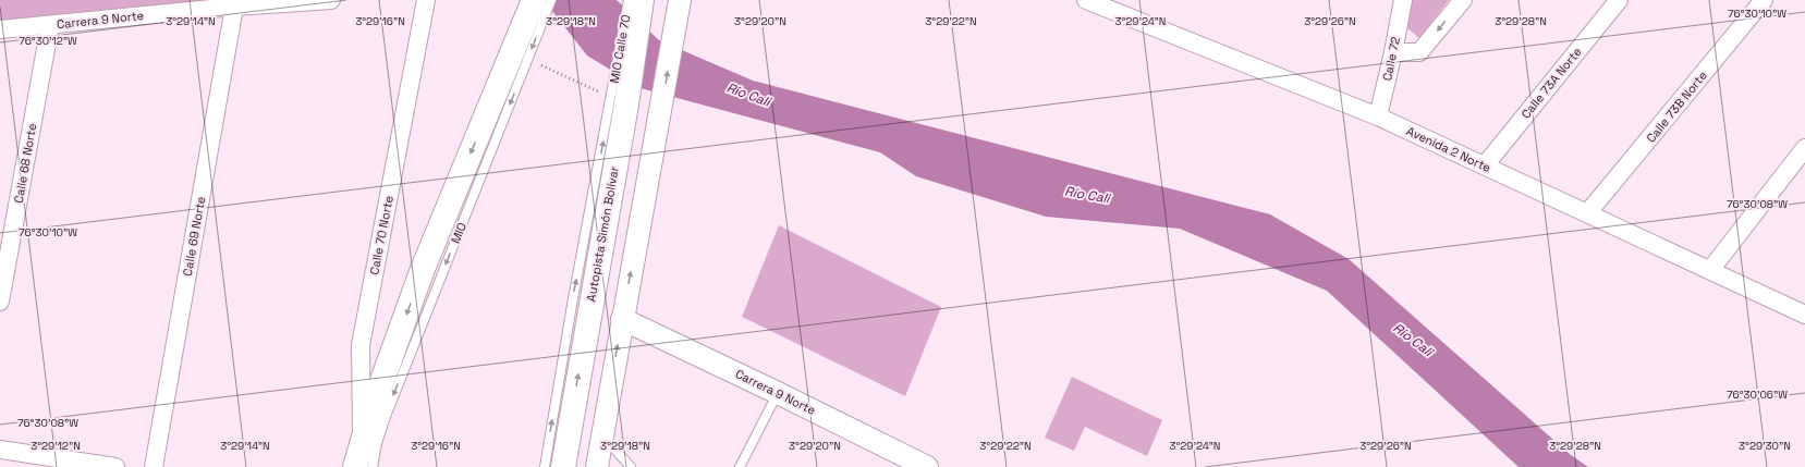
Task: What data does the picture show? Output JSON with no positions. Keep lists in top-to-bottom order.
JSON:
{
  "streets": {
    "main road": ["Autopista Simón Bolívar"],
    "street": [
      "Carrera 9 Norte",
      "Calle 72",
      "Calle 73A Norte",
      "Calle 73B Norte",
      "Avenida 2 Norte",
      "Calle 68 Norte",
      "Calle 70 Norte",
      "Calle 69 Norte"
    ],
    "lane": ["MIO Calle 70", "MIO"]
  },
  "crossings": [
    ["Carrera 9 Norte", "Calle 68 Norte"],
    ["Carrera 9 Norte", "Calle 69 Norte"],
    ["MIO Calle 70", "Autopista Simón Bolívar"],
    ["Calle 72", "Avenida 2 Norte"],
    ["Calle 73A Norte", "Avenida 2 Norte"],
    ["Calle 73B Norte", "Avenida 2 Norte"]
  ],
  "one_way": ["MIO"],
  "water": ["Río Cali"],
  "coordinates": [
    "76°30'10\"W",
    "3°29'14\"N",
    "3°29'16\"N",
    "3°29'18\"N",
    "3°29'20\"N",
    "3°29'22\"N",
    "3°29'24\"N",
    "3°29'26\"N",
    "3°29'28\"N",
    "76°30'12\"W",
    "76°30'08\"W",
    "76°30'06\"W",
    "3°29'12\"N",
    "3°29'30\"N"
  ]
}
